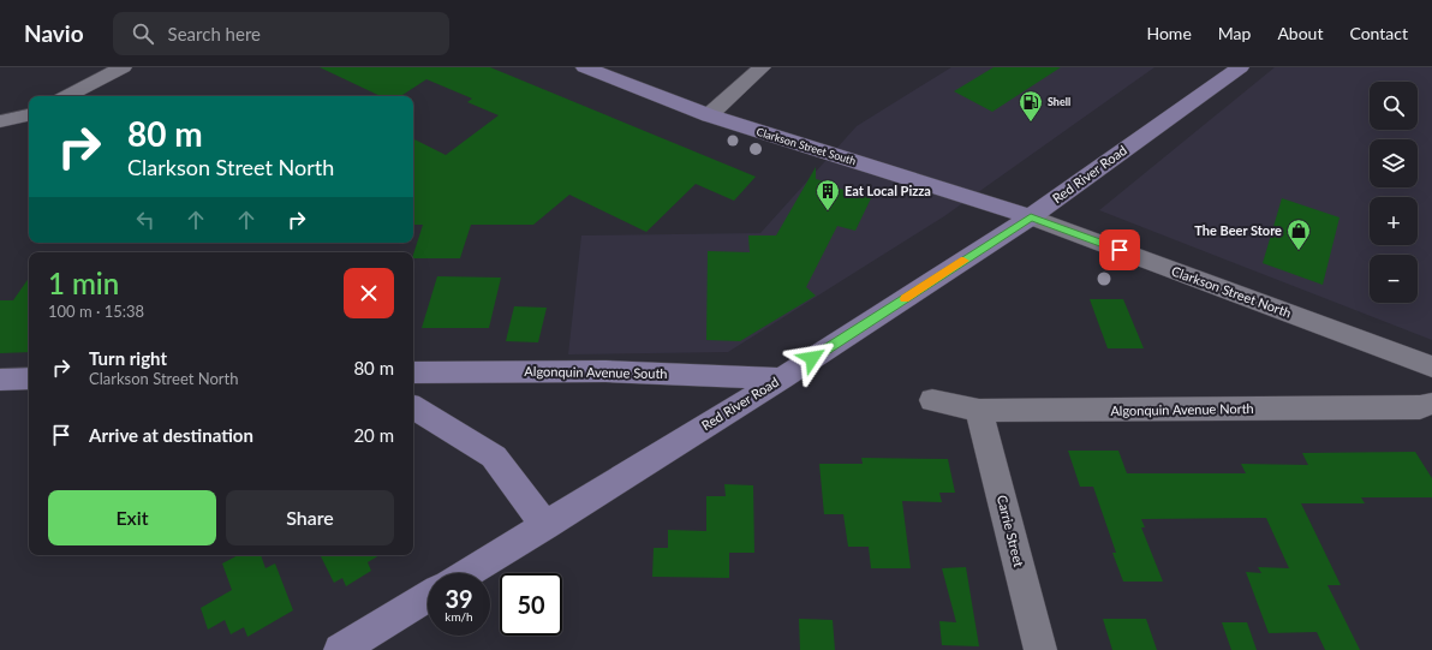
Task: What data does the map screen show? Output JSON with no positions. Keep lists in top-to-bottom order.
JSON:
{
  "streets": {
    "main road": ["Clarkson Street South", "Red River Road", "Algonquin Avenue South"],
    "street": ["Clarkson Street North", "Algonquin Avenue North", "Carrie Street"]
  },
  "crossings": [
    ["Clarkson Street South", "Red River Road"],
    ["Clarkson Street South", "Clarkson Street North"],
    ["Red River Road", "Clarkson Street North"],
    ["Red River Road", "Algonquin Avenue South"],
    ["Algonquin Avenue North", "Carrie Street"]
  ],
  "places": {
    "fuel station": ["Shell"],
    "building": ["Eat Local Pizza"],
    "shop": ["The Beer Store"]
  },
  "page": {
    "header": "Navio",
    "search": "Search here",
    "nav": [
      "Home",
      "Map",
      "About",
      "Contact"
    ],
    "map_buttons": ["+", "−"],
    "turn": ["80 m", "Clarkson Street North"],
    "heading": ["1 min", "100 m · 15:38"],
    "list": [
      {
        "name": "Turn right",
        "note": "Clarkson Street North",
        "value": "80 m"
      },
      {
        "name": "Arrive at destination",
        "value": "20 m"
      }
    ],
    "buttons": ["Exit", "Share"],
    "speed": "39 km/h",
    "limit": "50"
  }
}
